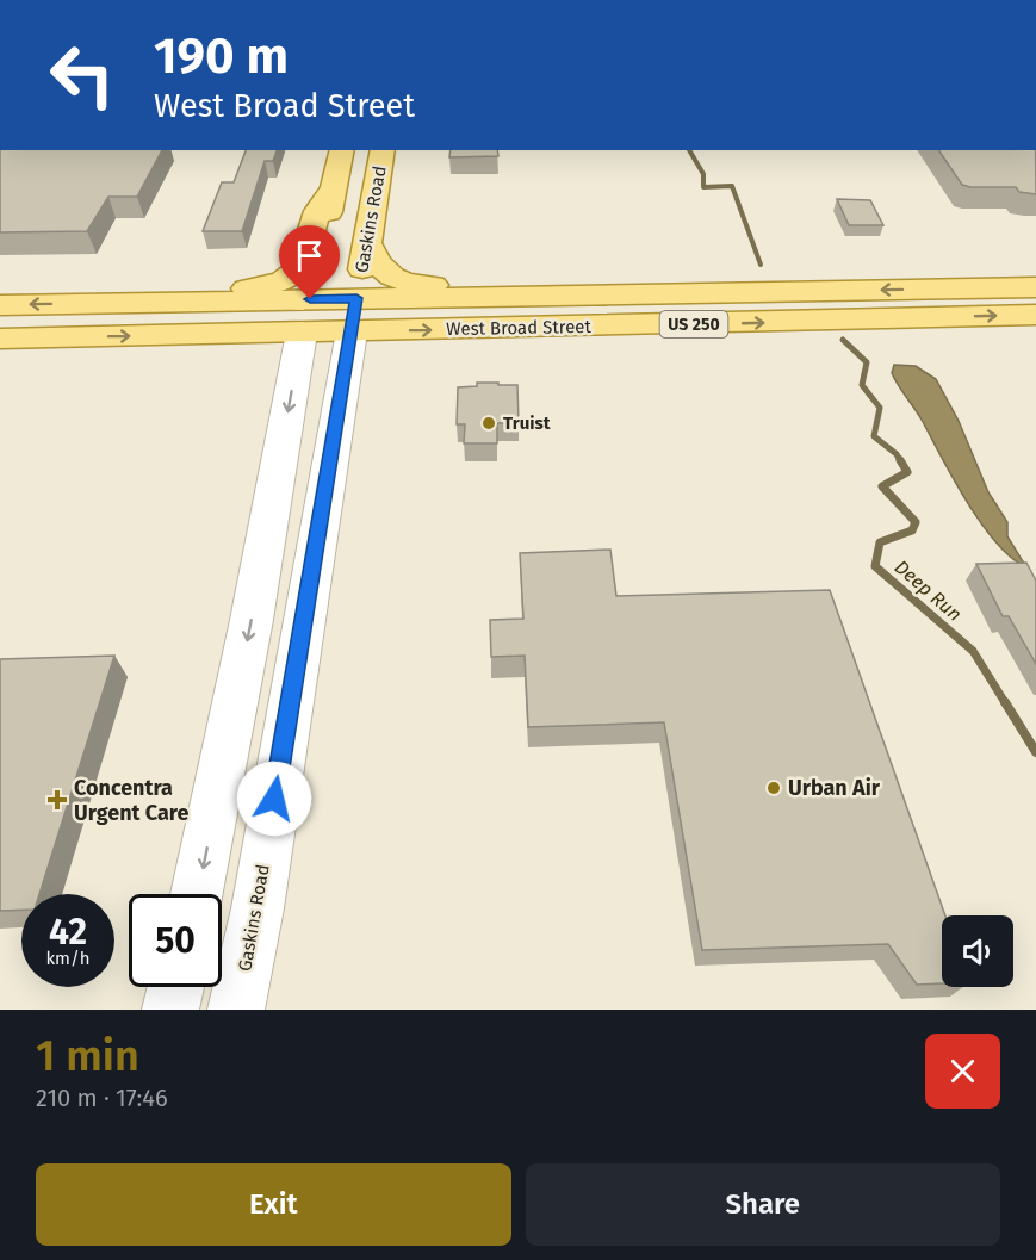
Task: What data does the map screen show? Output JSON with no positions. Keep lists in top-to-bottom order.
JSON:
{
  "streets": {
    "main road": ["Gaskins Road", "US 250", "West Broad Street"]
  },
  "crossings": [
    ["Gaskins Road", "West Broad Street"]
  ],
  "water": ["Deep Run"],
  "places": {
    "other": ["Truist", "Urban Air"],
    "health": ["Concentra Urgent Care"]
  },
  "page": {
    "turn": ["190 m", "West Broad Street"],
    "speed": "42 km/h",
    "limit": "50",
    "heading": ["1 min", "210 m · 17:46"],
    "buttons": ["Exit", "Share"]
  }
}
